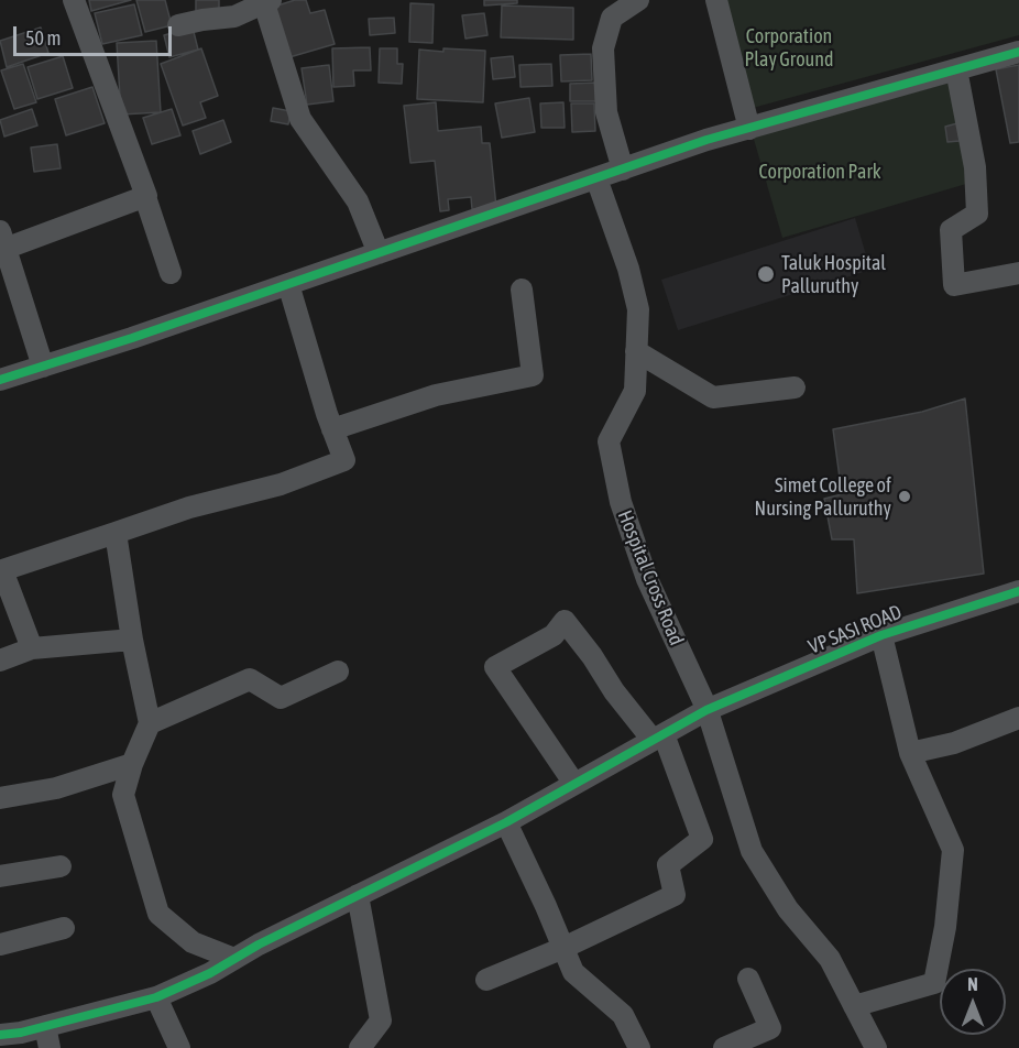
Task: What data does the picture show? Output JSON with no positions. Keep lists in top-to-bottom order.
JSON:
{
  "streets": {
    "street": ["Hospital Cross Road", "VP SASI ROAD"]
  },
  "crossings": [
    ["Hospital Cross Road", "VP SASI ROAD"]
  ],
  "parks": ["Corporation Play Ground", "Corporation Park"],
  "places": ["Taluk Hospital Palluruthy", "Simet College of Nursing Palluruthy"],
  "scale_bar": "50 m",
  "north": "top"
}
